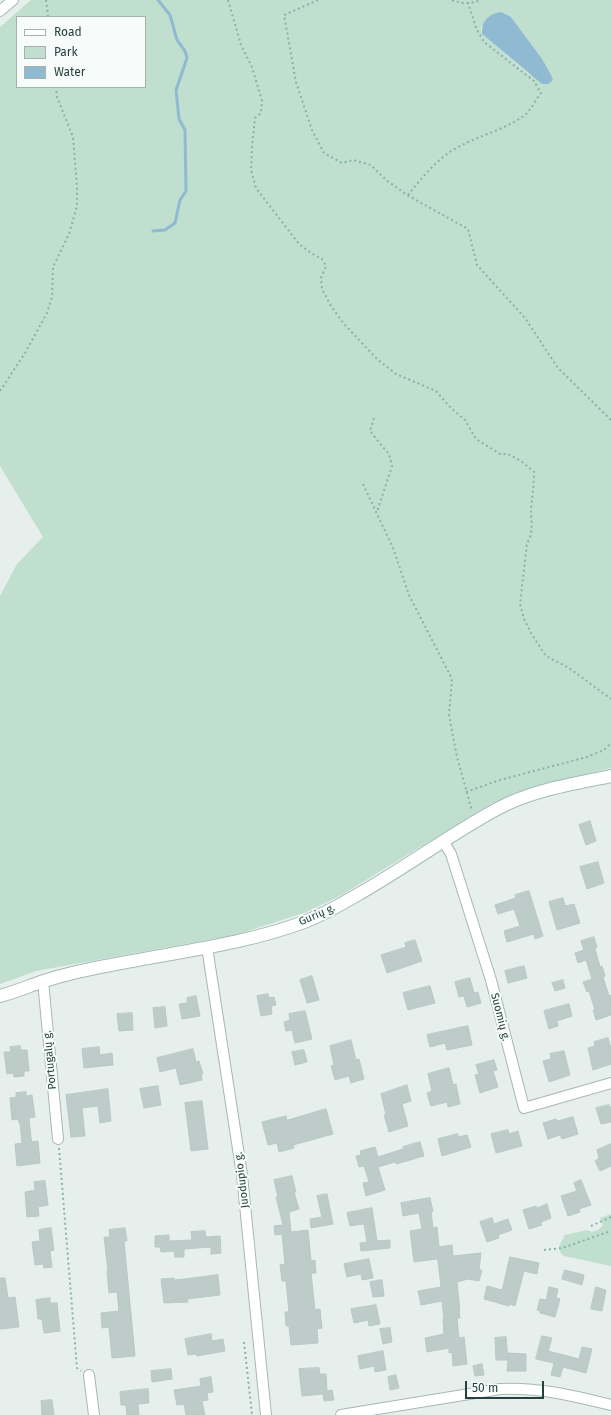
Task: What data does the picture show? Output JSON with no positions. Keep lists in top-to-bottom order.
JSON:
{
  "streets": {
    "street": [
      "Gurių g.",
      "Suomių g.",
      "Portugalų g.",
      "Juodupio g."
    ]
  },
  "crossings": [
    ["Gurių g.", "Suomių g."],
    ["Gurių g.", "Portugalų g."],
    ["Gurių g.", "Juodupio g."]
  ],
  "legend": ["Road", "Park", "Water"],
  "scale_bar": "50 m"
}
